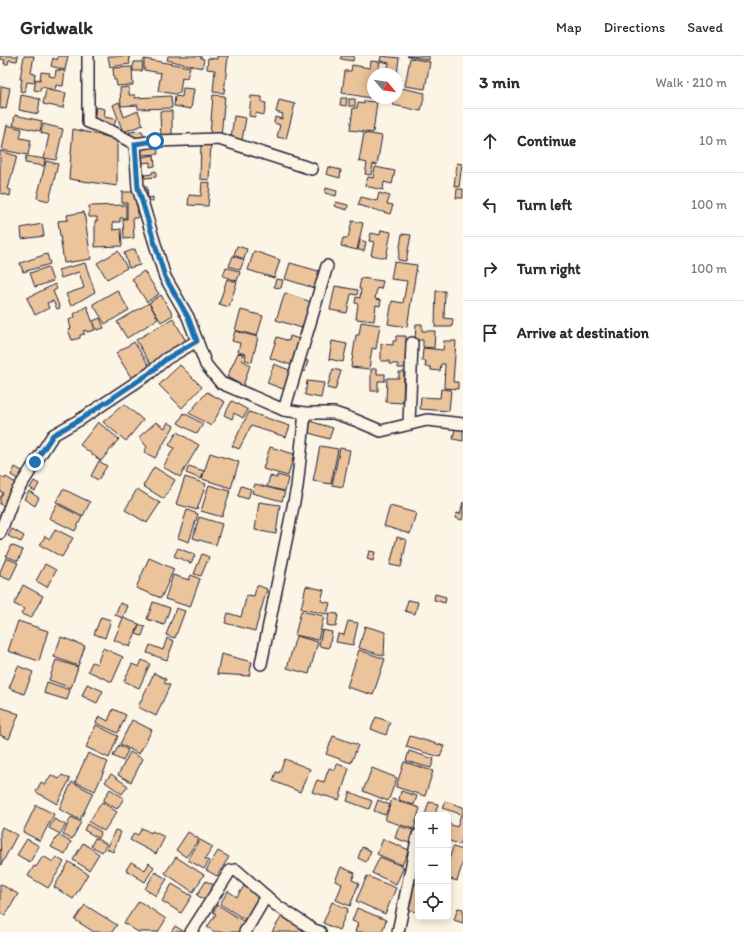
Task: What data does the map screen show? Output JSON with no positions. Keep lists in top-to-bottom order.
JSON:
{
  "north": "bottom right",
  "page": {
    "header": "Gridwalk",
    "nav": ["Map", "Directions", "Saved"],
    "heading": ["3 min", "Walk · 210 m"],
    "list": [
      ["Continue", "10 m"],
      ["Turn left", "100 m"],
      ["Turn right", "100 m"],
      "Arrive at destination"
    ],
    "map_buttons": ["+", "−"]
  }
}
